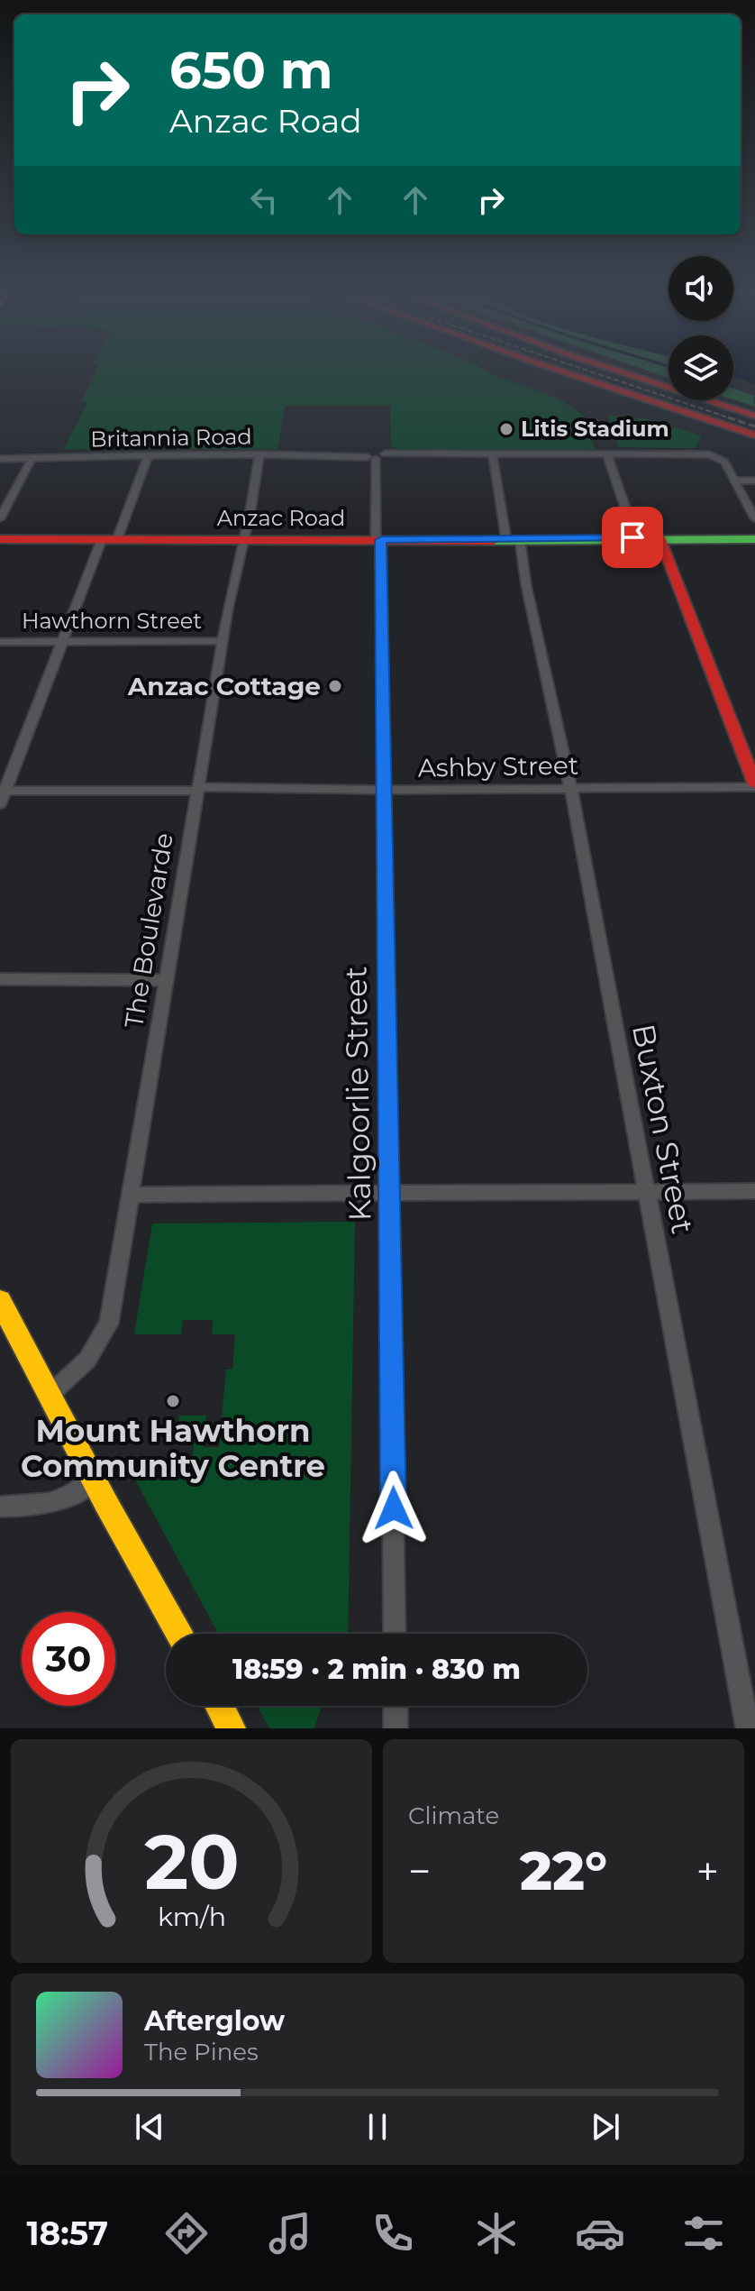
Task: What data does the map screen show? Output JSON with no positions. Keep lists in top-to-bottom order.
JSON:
{
  "streets": {
    "main road": ["Anzac Road"],
    "street": [
      "Britannia Road",
      "Hawthorn Street",
      "Ashby Street",
      "The Boulevarde",
      "Kalgoorlie Street",
      "Buxton Street"
    ]
  },
  "crossings": [
    ["Britannia Road", "The Boulevarde"],
    ["Britannia Road", "Kalgoorlie Street"],
    ["Britannia Road", "Buxton Street"],
    ["Anzac Road", "The Boulevarde"],
    ["Anzac Road", "Kalgoorlie Street"],
    ["Anzac Road", "Buxton Street"],
    ["Hawthorn Street", "The Boulevarde"],
    ["Ashby Street", "The Boulevarde"],
    ["Ashby Street", "Kalgoorlie Street"],
    ["Ashby Street", "Buxton Street"]
  ],
  "places": ["Litis Stadium", "Anzac Cottage", "Mount Hawthorn Community Centre"],
  "page": {
    "turn": ["650 m", "Anzac Road"],
    "limit": "30",
    "trip": "18:59 · 2 min · 830 m",
    "tile": "Climate",
    "heat": ["−", "22°", "+"],
    "song": ["Afterglow", "The Pines"],
    "tabs": "18:57",
    "gauge": ["20", "km/h"]
  }
}
